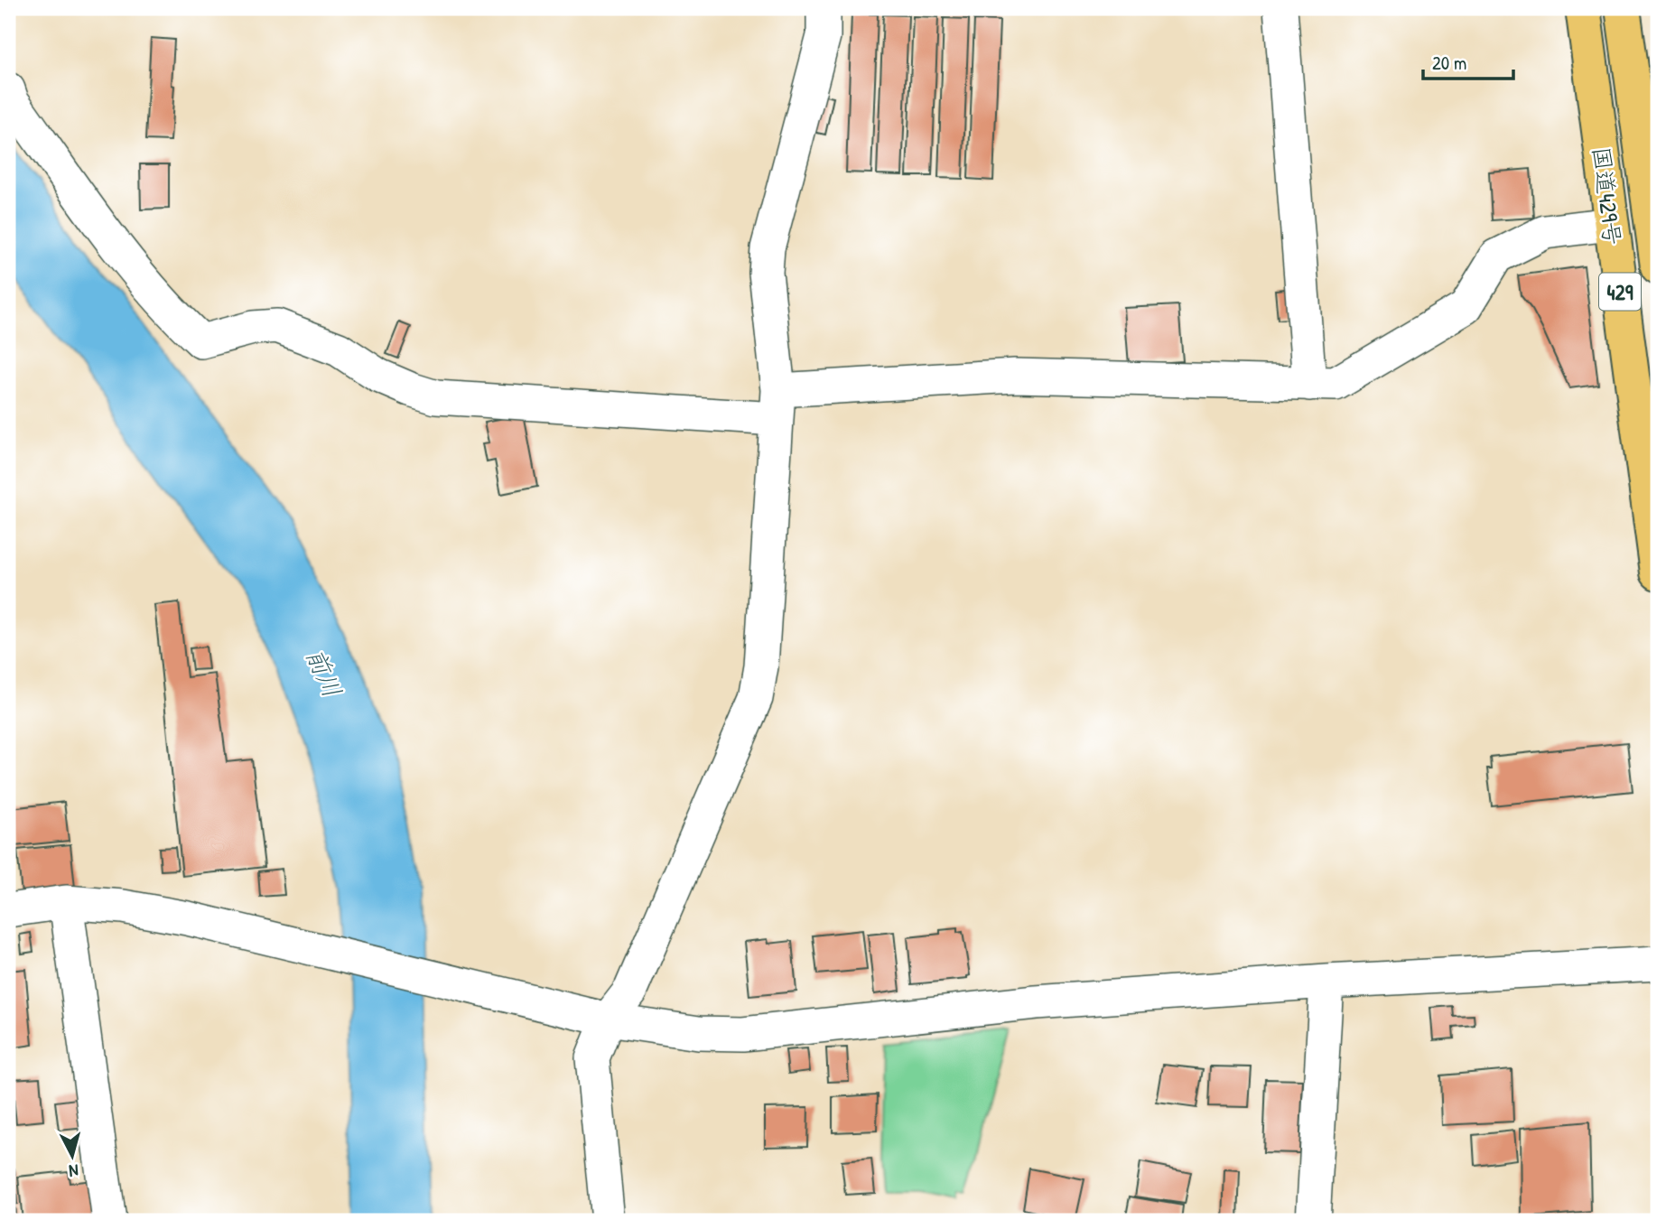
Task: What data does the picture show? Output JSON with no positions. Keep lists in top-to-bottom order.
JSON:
{
  "streets": {
    "highway": ["国道429号", "429"]
  },
  "water": ["前川"],
  "scale_bar": "20 m",
  "north": "bottom"
}
